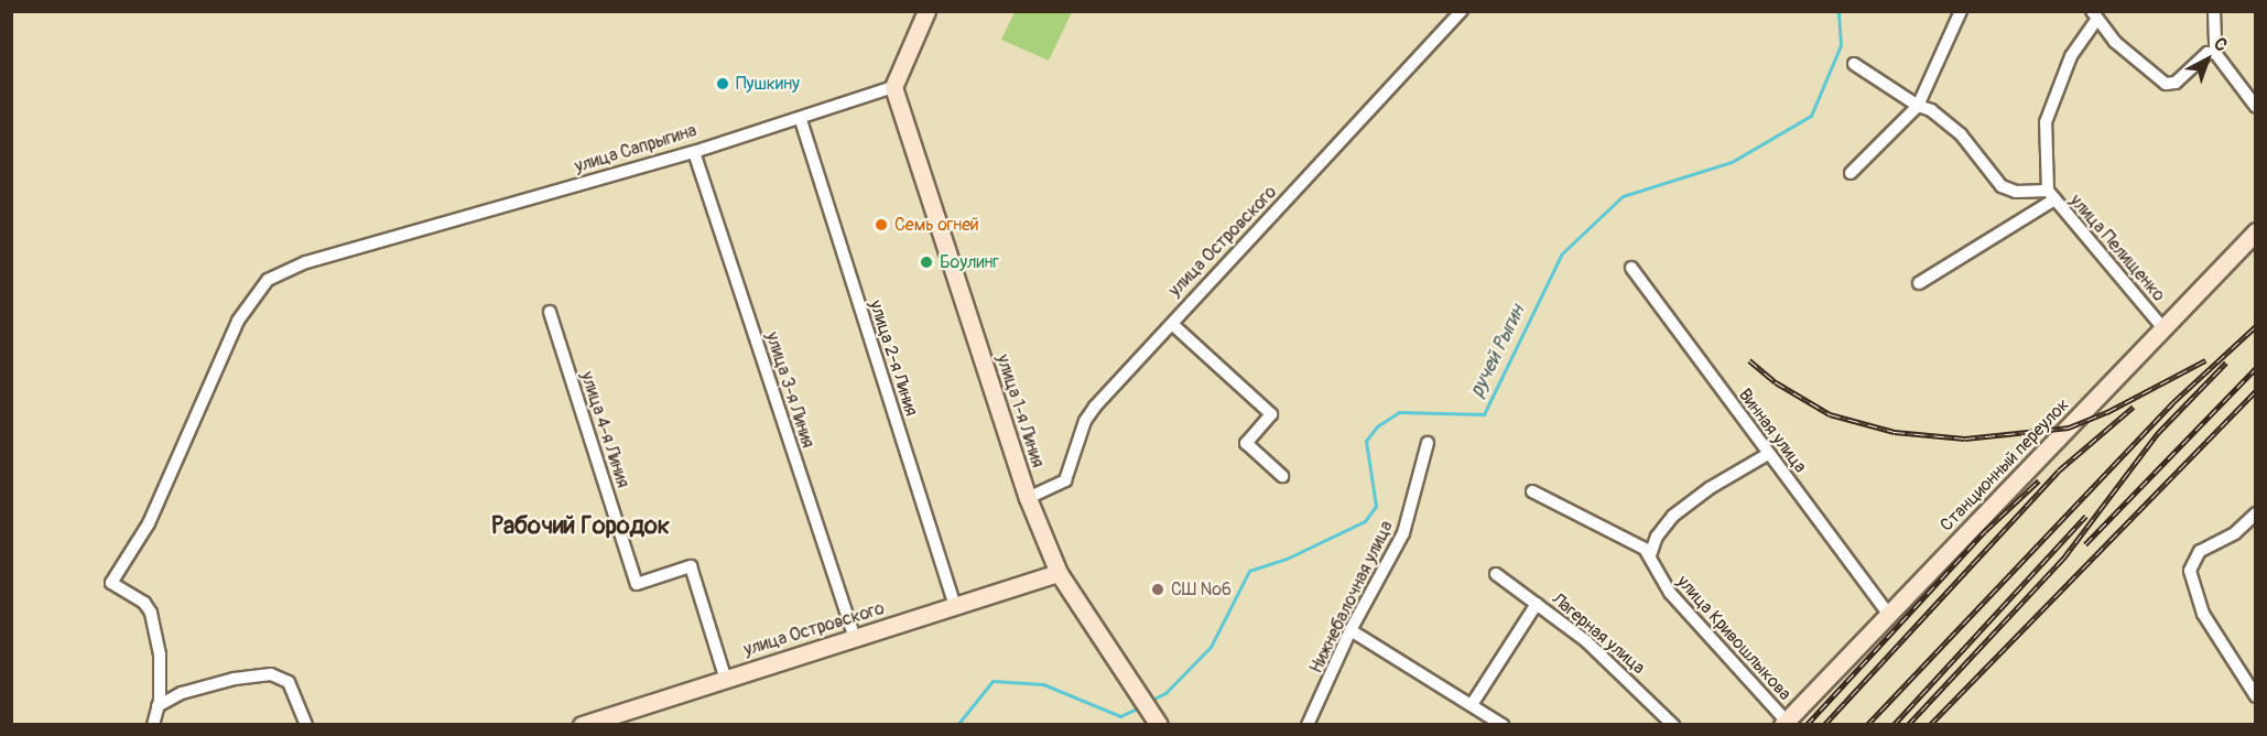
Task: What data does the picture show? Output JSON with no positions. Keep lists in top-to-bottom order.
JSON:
{
  "streets": {
    "street": [
      "улица Сапрыгина",
      "улица Островского",
      "улица Пелищенко",
      "улица 2-я Линия",
      "улица 3-я Линия",
      "улица 1-я Линия",
      "улица 4-я Линия",
      "Винная улица",
      "Станционный переулок",
      "Нижнебалочная улица",
      "Лагерная улица",
      "улица Кривошлыкова"
    ]
  },
  "crossings": [
    ["улица Сапрыгина", "улица 2-я Линия"],
    ["улица Сапрыгина", "улица 3-я Линия"],
    ["улица Сапрыгина", "улица 1-я Линия"],
    ["улица Островского", "улица 2-я Линия"],
    ["улица Островского", "улица 3-я Линия"],
    ["улица Островского", "улица 1-я Линия"],
    ["улица Островского", "улица 4-я Линия"],
    ["улица Пелищенко", "Станционный переулок"],
    ["Винная улица", "Станционный переулок"],
    ["Станционный переулок", "улица Кривошлыкова"]
  ],
  "districts": ["Рабочий Городок"],
  "water": ["ручей Рыгин"],
  "places": [
    "Пушкину",
    "Семь огней",
    "Боулинг",
    "СШ №6"
  ],
  "north": "top right"
}
